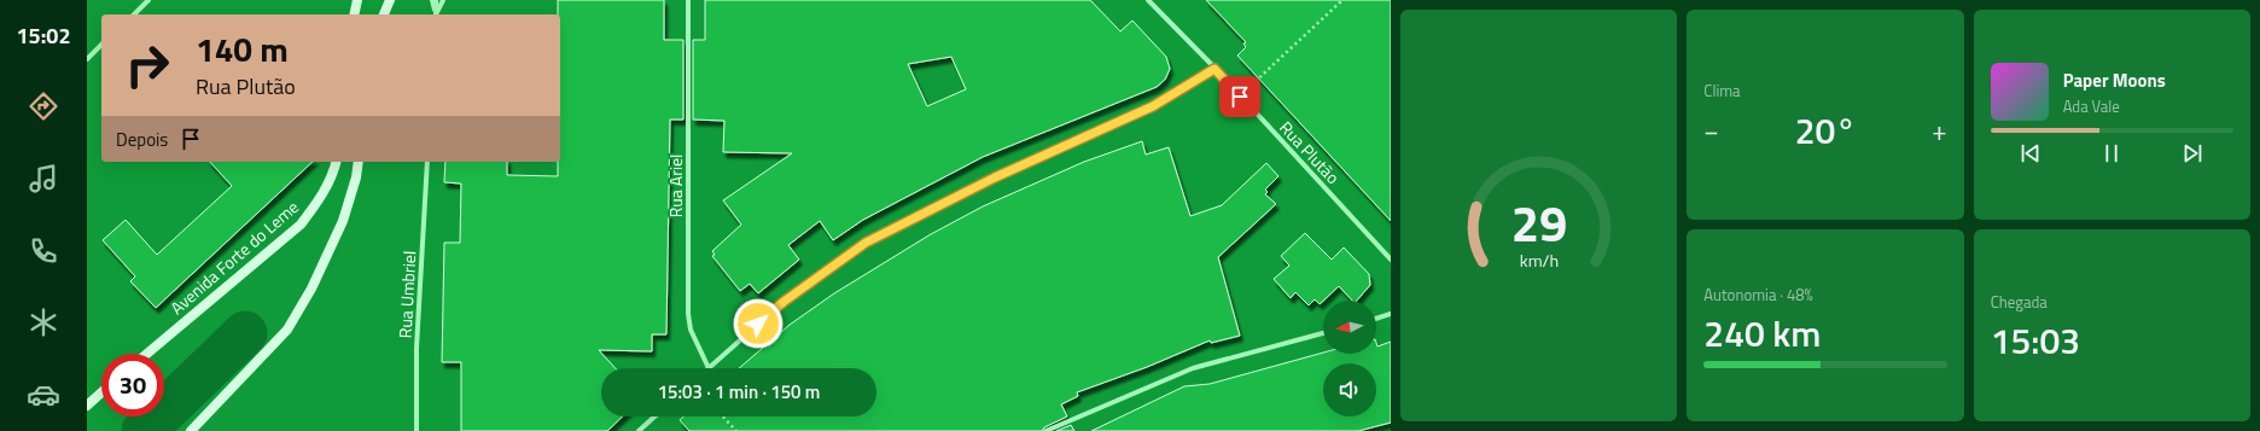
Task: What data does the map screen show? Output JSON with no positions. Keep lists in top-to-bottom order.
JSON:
{
  "streets": {
    "main road": ["Avenida Forte do Leme"],
    "street": ["Rua Plutão", "Rua Ariel", "Rua Umbriel"]
  },
  "north": "left",
  "page": {
    "tabs": "15:02",
    "tile": [
      "Clima",
      ["Autonomia · 48%", "240 km"],
      ["Chegada", "15:03"]
    ],
    "turn": ["140 m", "Rua Plutão"],
    "song": ["Paper Moons", "Ada Vale"],
    "heat": ["−", "20°", "+"],
    "then": "Depois",
    "limit": "30",
    "trip": "15:03 · 1 min · 150 m",
    "gauge": ["29", "km/h"]
  }
}
